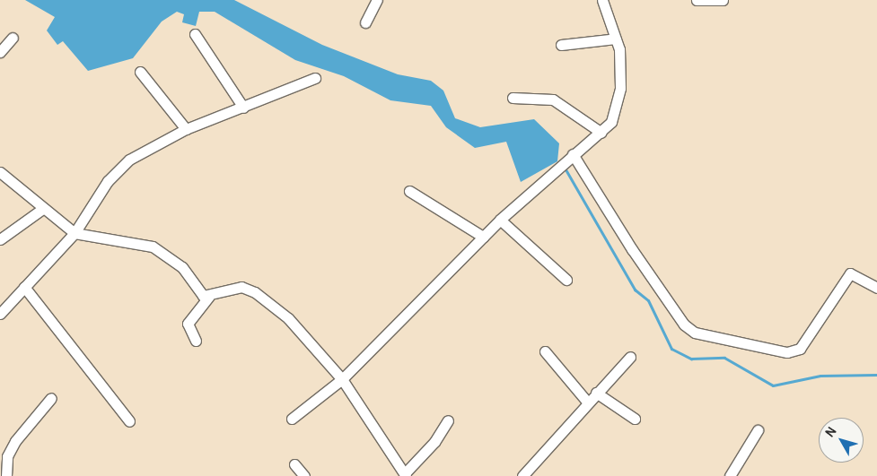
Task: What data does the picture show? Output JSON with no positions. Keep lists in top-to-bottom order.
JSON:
{
  "north": "top left"
}
